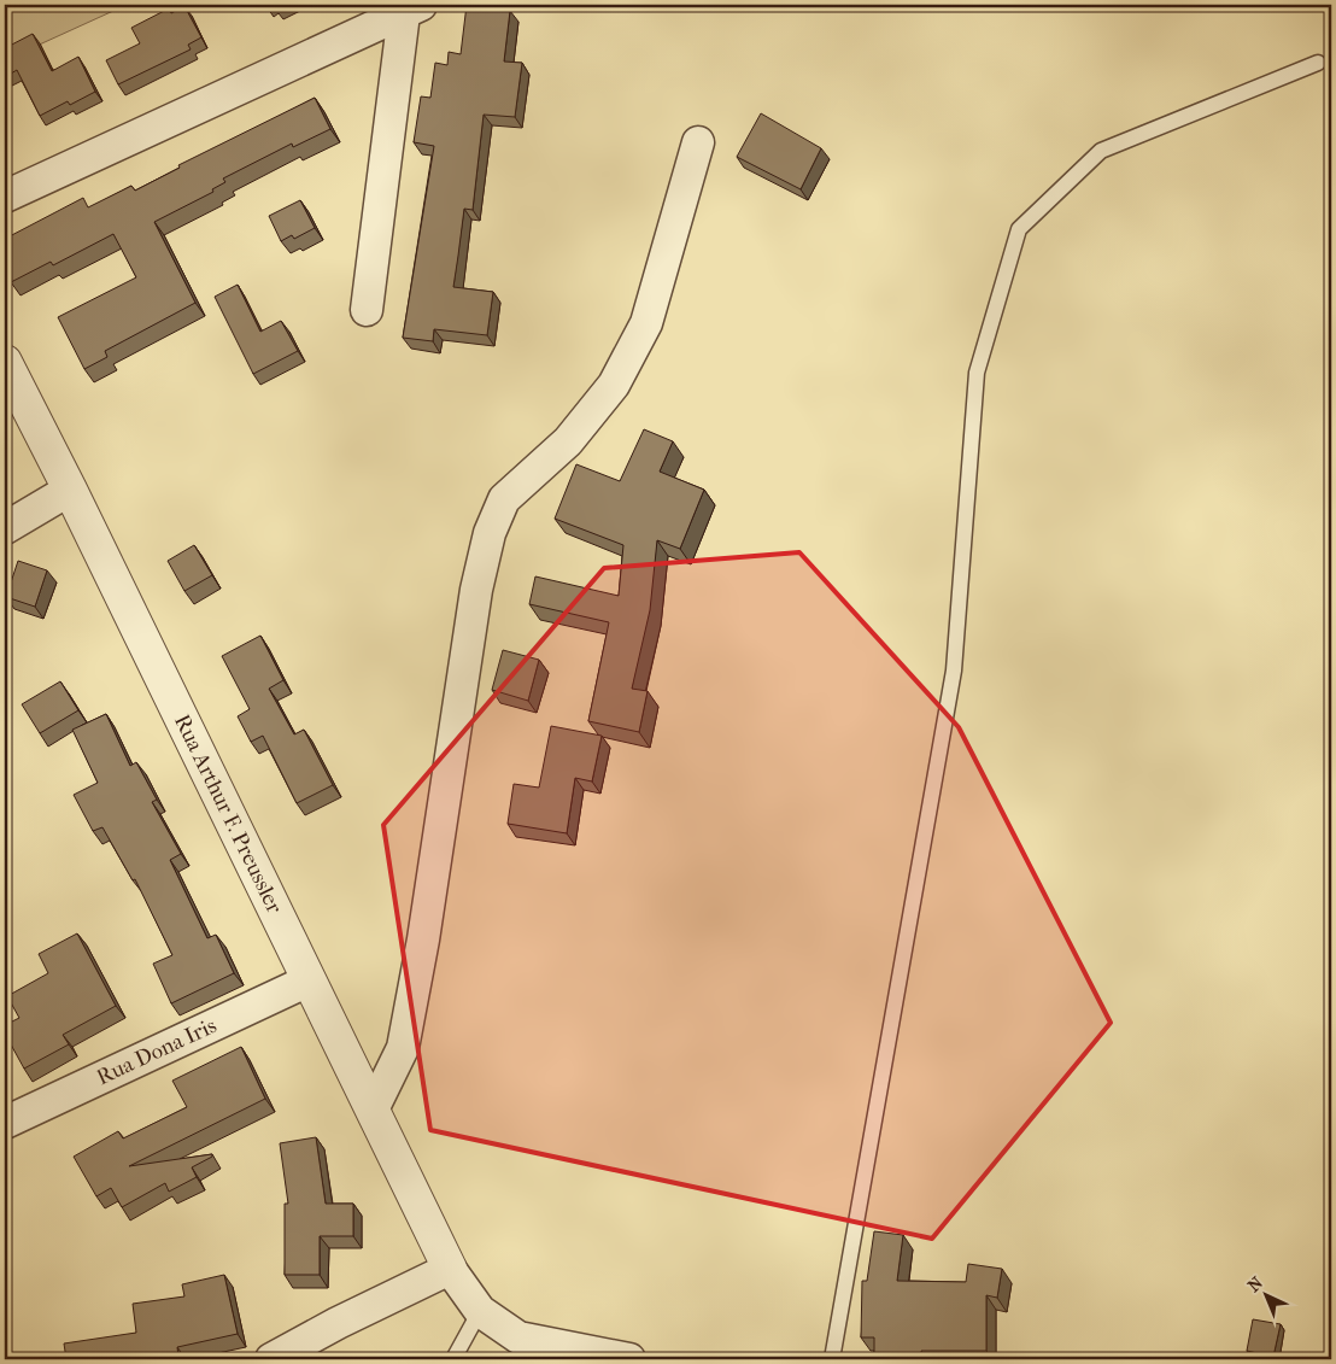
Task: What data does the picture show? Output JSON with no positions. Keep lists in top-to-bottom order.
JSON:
{
  "streets": {
    "street": ["Rua Arthur F. Preussler", "Rua Dona Iris"]
  },
  "crossings": [
    ["Rua Arthur F. Preussler", "Rua Dona Iris"]
  ],
  "north": "top left"
}
